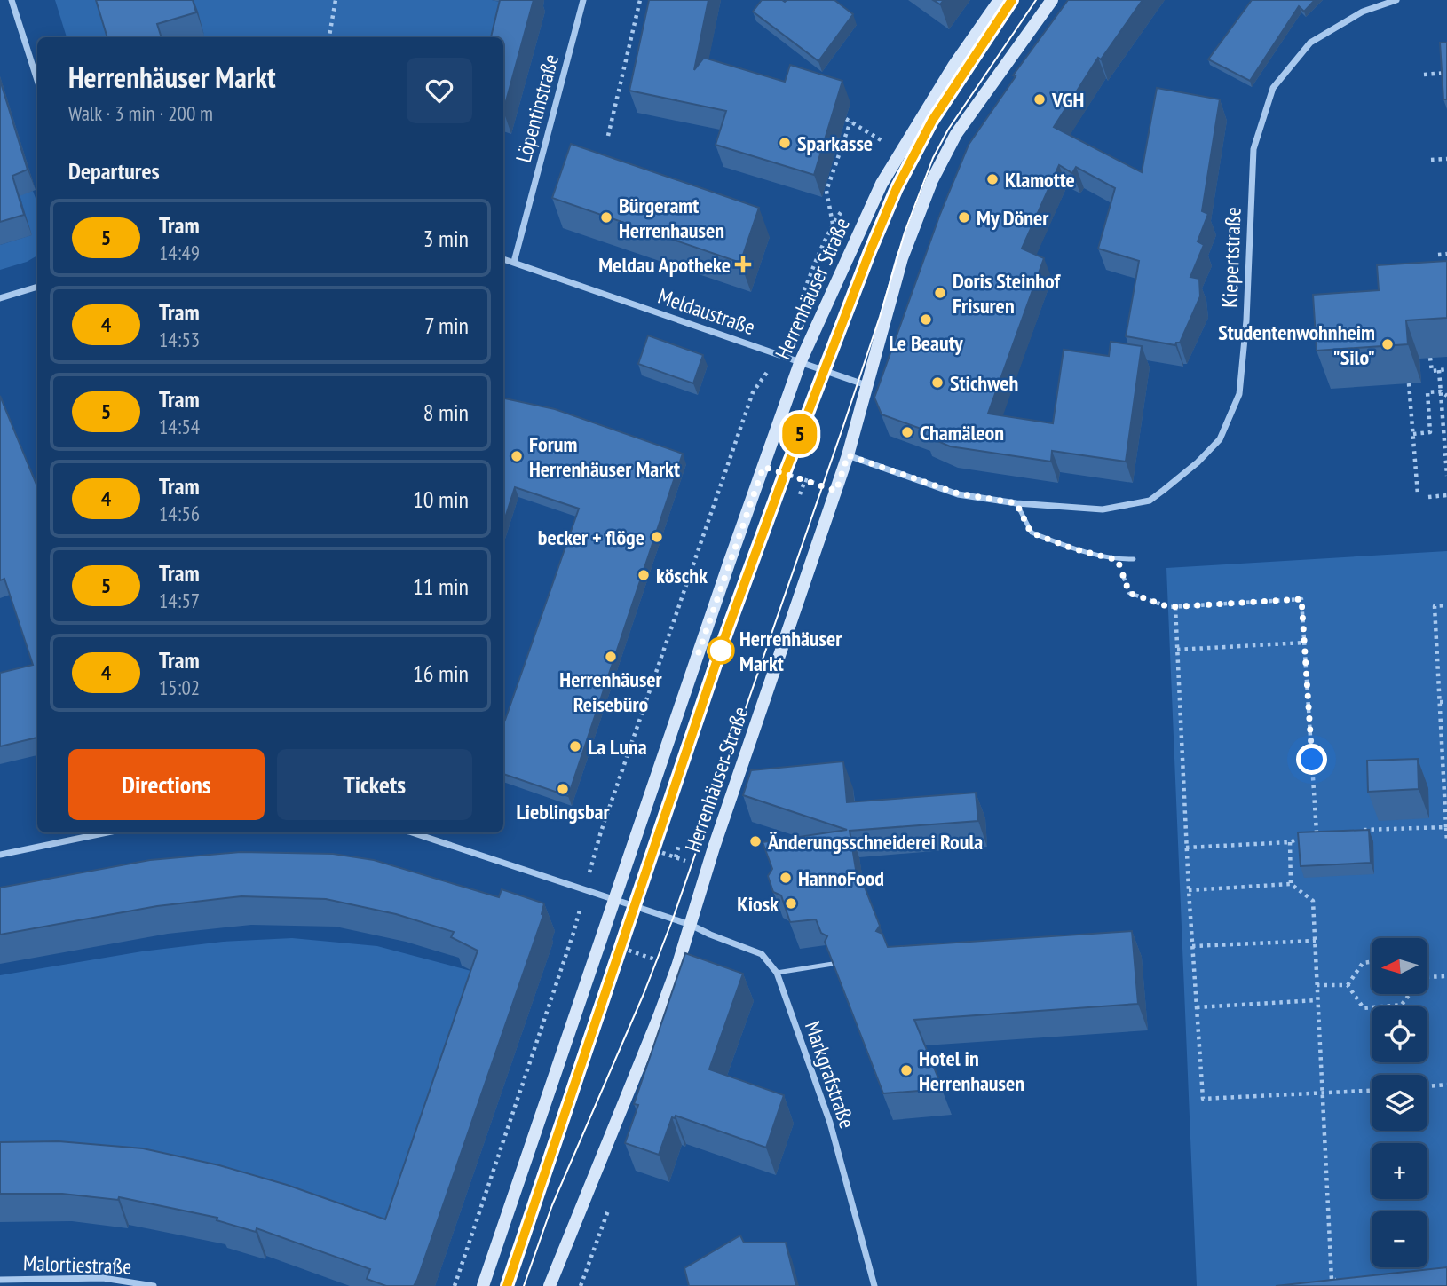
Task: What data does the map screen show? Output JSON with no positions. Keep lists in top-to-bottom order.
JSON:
{
  "streets": {
    "street": [
      "Löpentinstraße",
      "Kiepertstraße",
      "Herrenhäuser Straße",
      "Meldaustraße",
      "Markgrafstraße",
      "Malortiestraße"
    ]
  },
  "crossings": [
    ["Löpentinstraße", "Meldaustraße"],
    ["Kiepertstraße", "Herrenhäuser Straße"],
    ["Herrenhäuser Straße", "Meldaustraße"],
    ["Herrenhäuser Straße", "Markgrafstraße"]
  ],
  "places": {
    "other": [
      "VGH",
      "Sparkasse",
      "Klamotte",
      "Bürgeramt Herrenhausen",
      "My Döner",
      "Doris Steinhof Frisuren",
      "Le Beauty",
      "Studentenwohnheim \"Silo\"",
      "Stichweh",
      "Chamäleon",
      "Forum Herrenhäuser Markt",
      "becker + flöge",
      "köschk",
      "Herrenhäuser Markt",
      "Herrenhäuser Reisebüro",
      "La Luna",
      "Lieblingsbar",
      "Änderungsschneiderei Roula",
      "HannoFood",
      "Kiosk",
      "Hotel in Herrenhausen"
    ],
    "health": ["Meldau Apotheke"]
  },
  "lines": ["tram line 5"],
  "north": "left",
  "page": {
    "on_map": "5",
    "heading": [
      ["Herrenhäuser Markt", "Walk · 3 min · 200 m"],
      "Departures"
    ],
    "list": [
      {
        "mark": "5",
        "name": "Tram",
        "note": "14:49",
        "value": "3 min"
      },
      {
        "mark": "4",
        "name": "Tram",
        "note": "14:53",
        "value": "7 min"
      },
      {
        "mark": "5",
        "name": "Tram",
        "note": "14:54",
        "value": "8 min"
      },
      {
        "mark": "4",
        "name": "Tram",
        "note": "14:56",
        "value": "10 min"
      },
      {
        "mark": "5",
        "name": "Tram",
        "note": "14:57",
        "value": "11 min"
      },
      {
        "mark": "4",
        "name": "Tram",
        "note": "15:02",
        "value": "16 min"
      }
    ],
    "buttons": ["Directions", "Tickets"],
    "map_buttons": ["+", "−"]
  }
}
